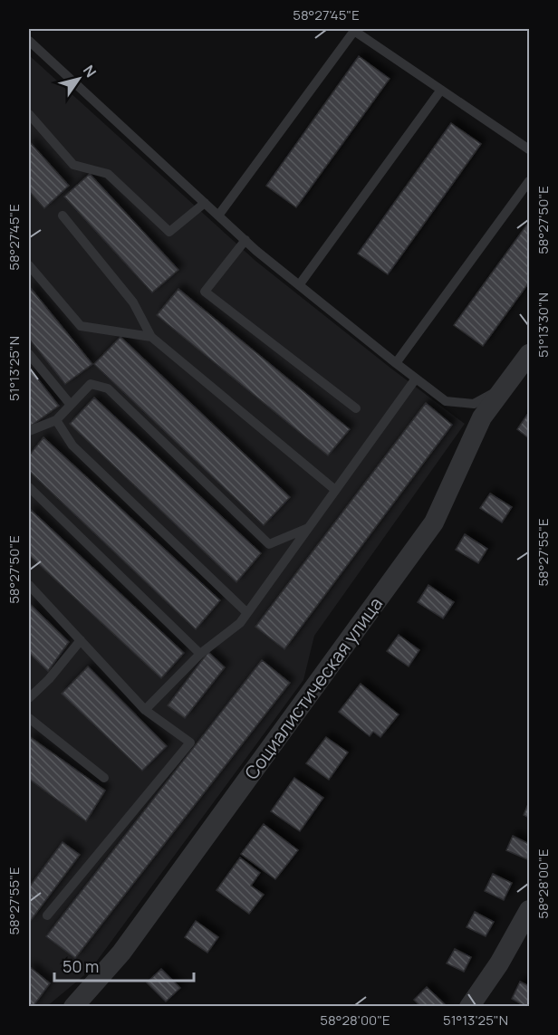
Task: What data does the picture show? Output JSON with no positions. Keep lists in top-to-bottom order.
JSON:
{
  "streets": {
    "street": ["Социалистическая улица"]
  },
  "scale_bar": "50 m",
  "north": "top right",
  "coordinates": [
    "58°27'45\"E",
    "58°27'50\"E",
    "51°13'30\"N",
    "51°13'25\"N",
    "58°27'55\"E",
    "58°28'00\"E"
  ]
}
